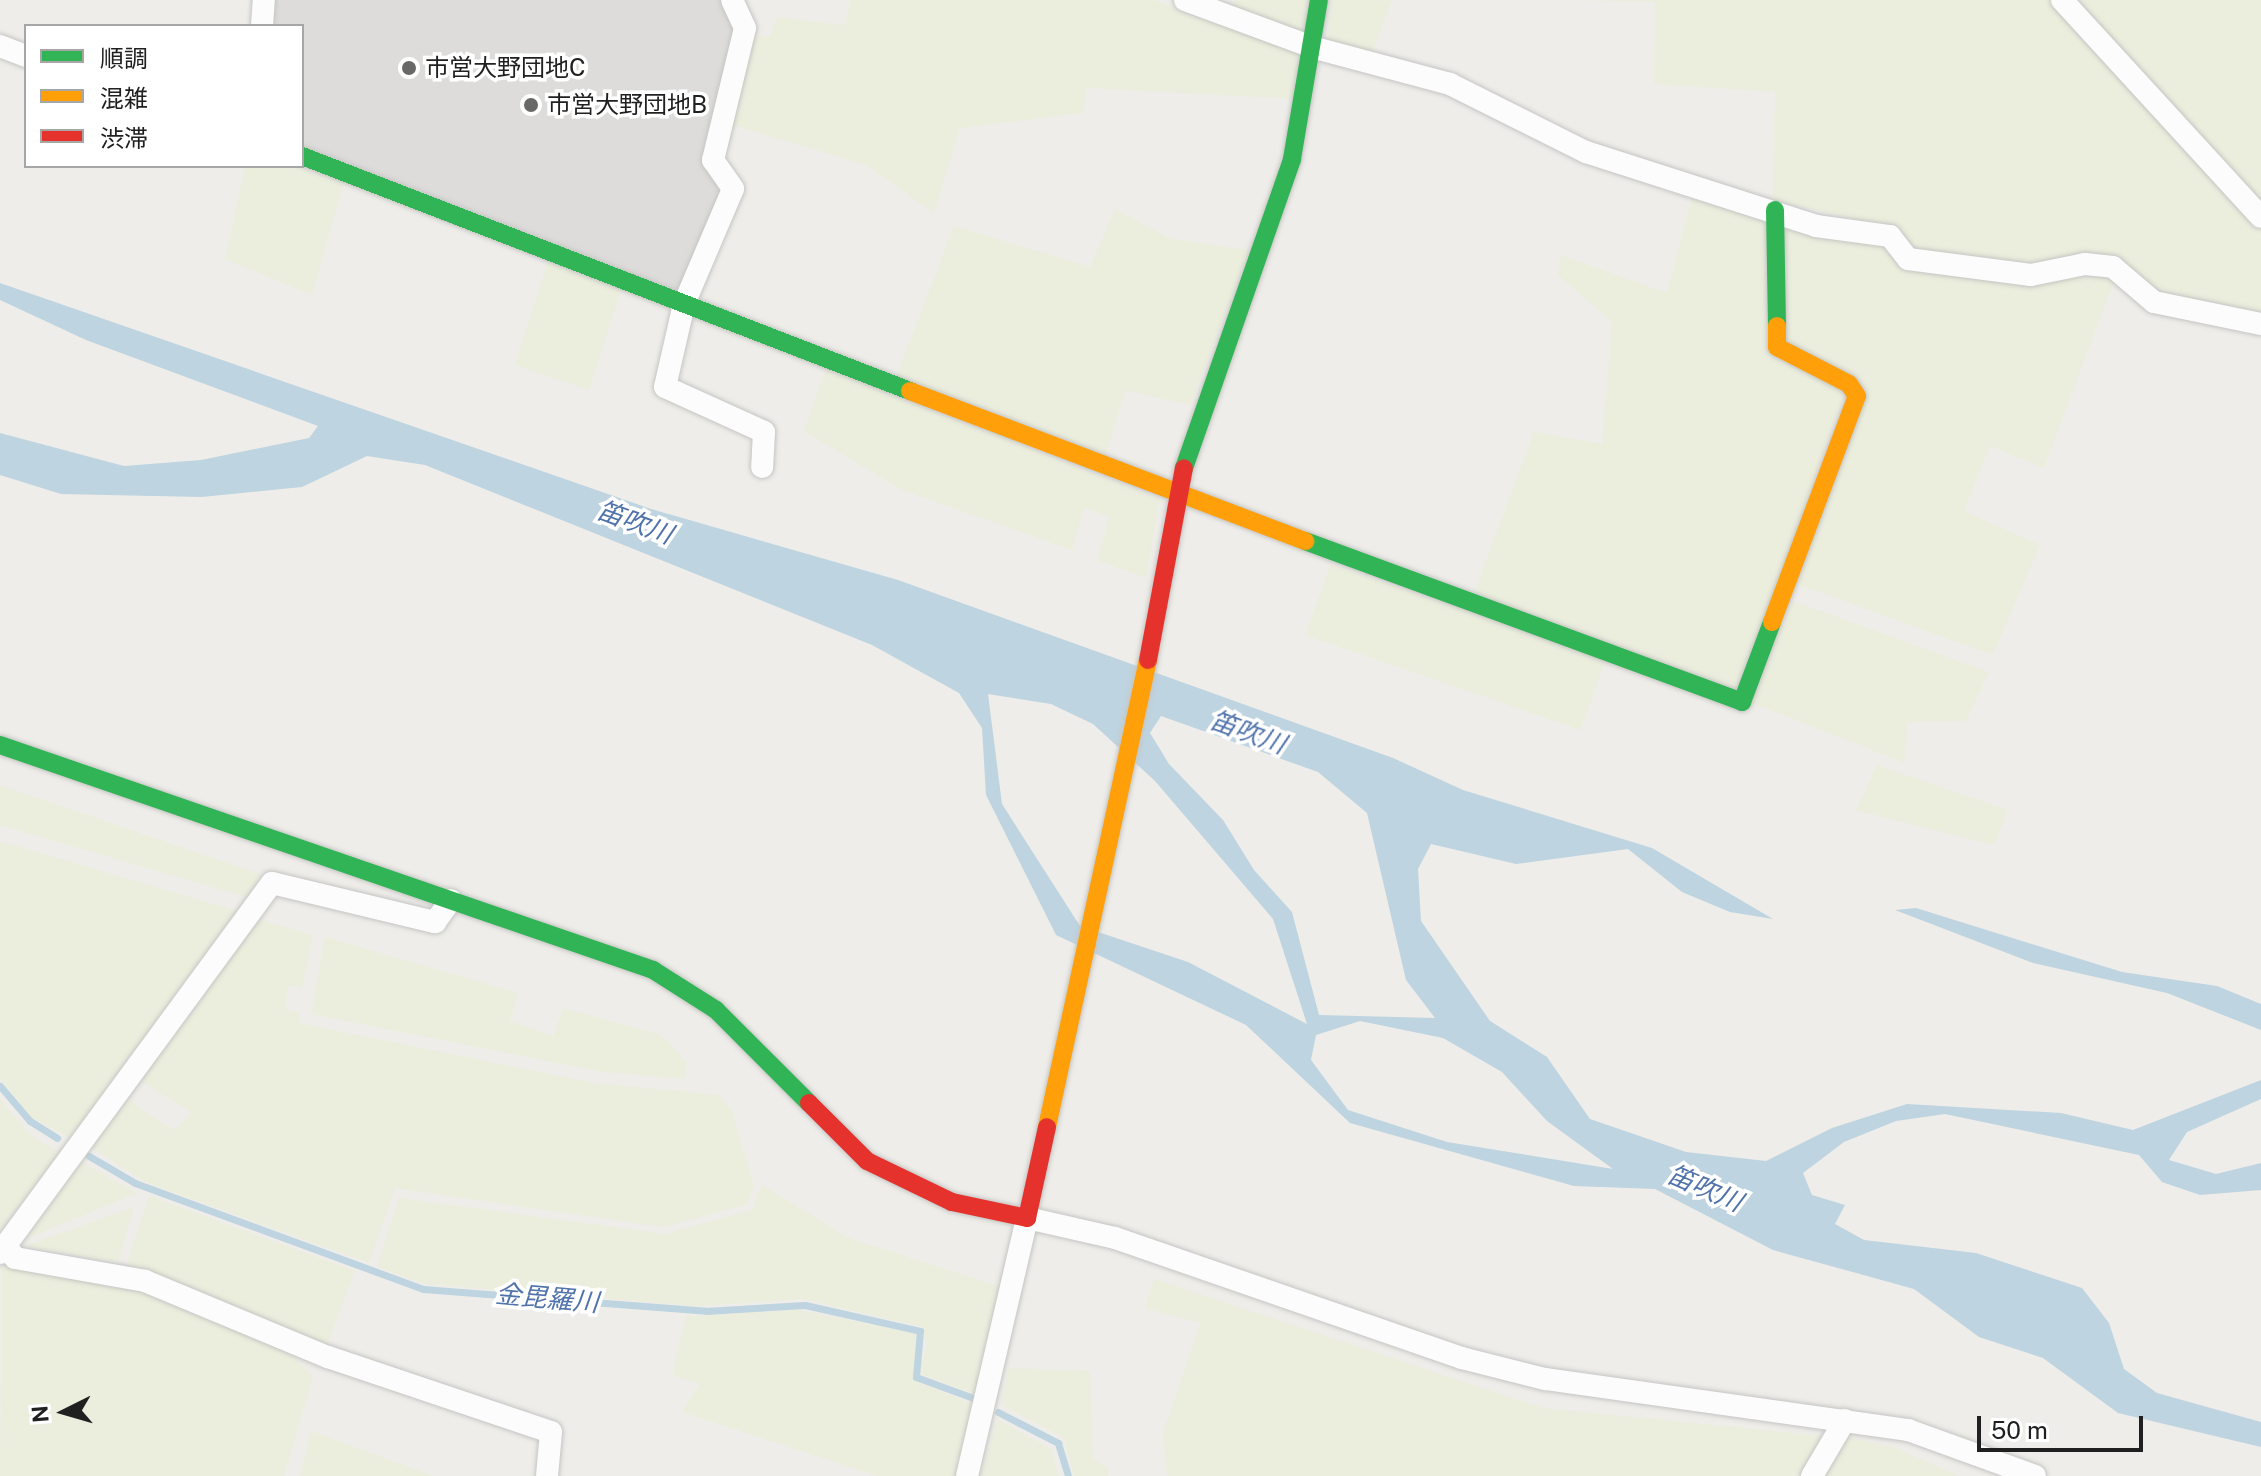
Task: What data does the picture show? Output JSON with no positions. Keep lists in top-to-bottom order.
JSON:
{
  "water": ["笛吹川", "金毘羅川"],
  "places": ["市営大野団地C", "市営大野団地B"],
  "legend": ["順調", "混雑", "渋滞"],
  "scale_bar": "50 m",
  "north": "left"
}
